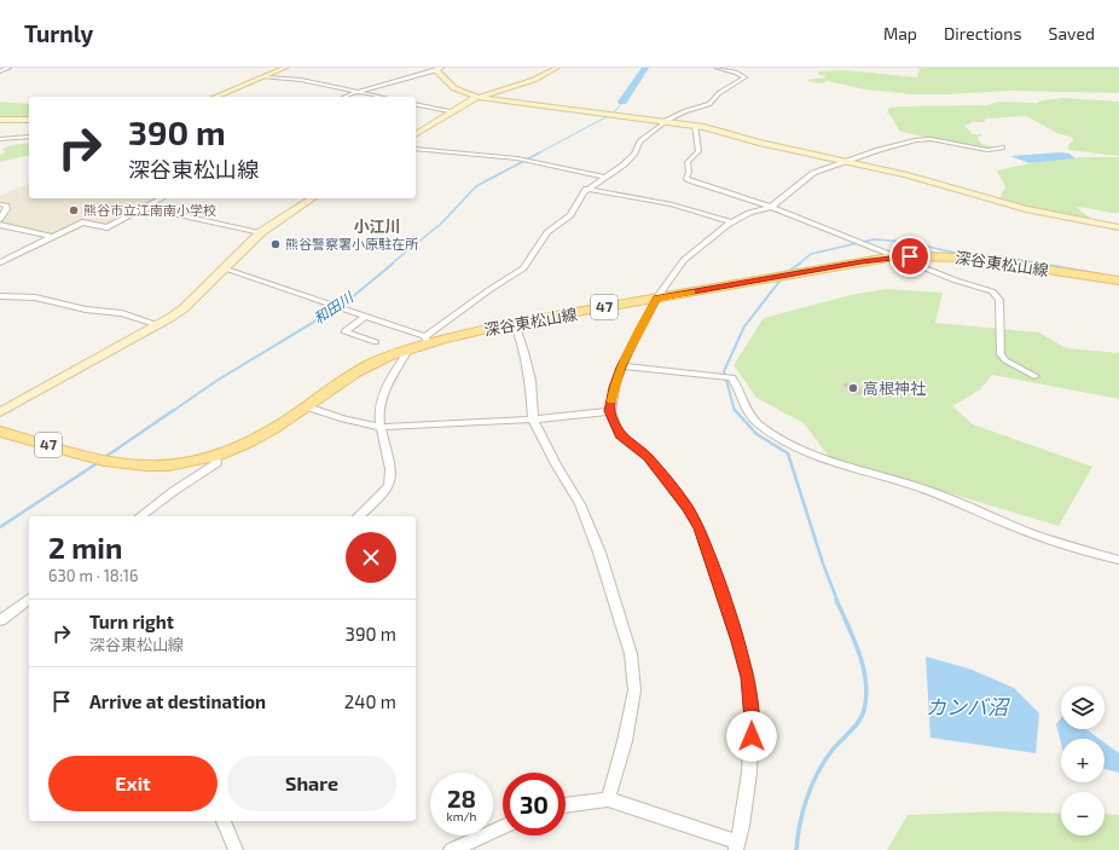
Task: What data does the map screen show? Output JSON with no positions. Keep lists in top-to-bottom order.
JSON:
{
  "streets": {
    "main road": ["深谷東松山線", "47"]
  },
  "districts": ["小江川"],
  "water": ["和田川", "カンバ沼"],
  "places": ["熊谷市立江南南小学校", "熊谷警察署小原駐在所", "高根神社"],
  "page": {
    "header": "Turnly",
    "nav": ["Map", "Directions", "Saved"],
    "turn": ["390 m", "深谷東松山線"],
    "heading": ["2 min", "630 m · 18:16"],
    "list": [
      {
        "name": "Turn right",
        "note": "深谷東松山線",
        "value": "390 m"
      },
      {
        "name": "Arrive at destination",
        "value": "240 m"
      }
    ],
    "map_buttons": ["+", "−"],
    "buttons": ["Exit", "Share"],
    "speed": "28 km/h",
    "limit": "30"
  }
}
